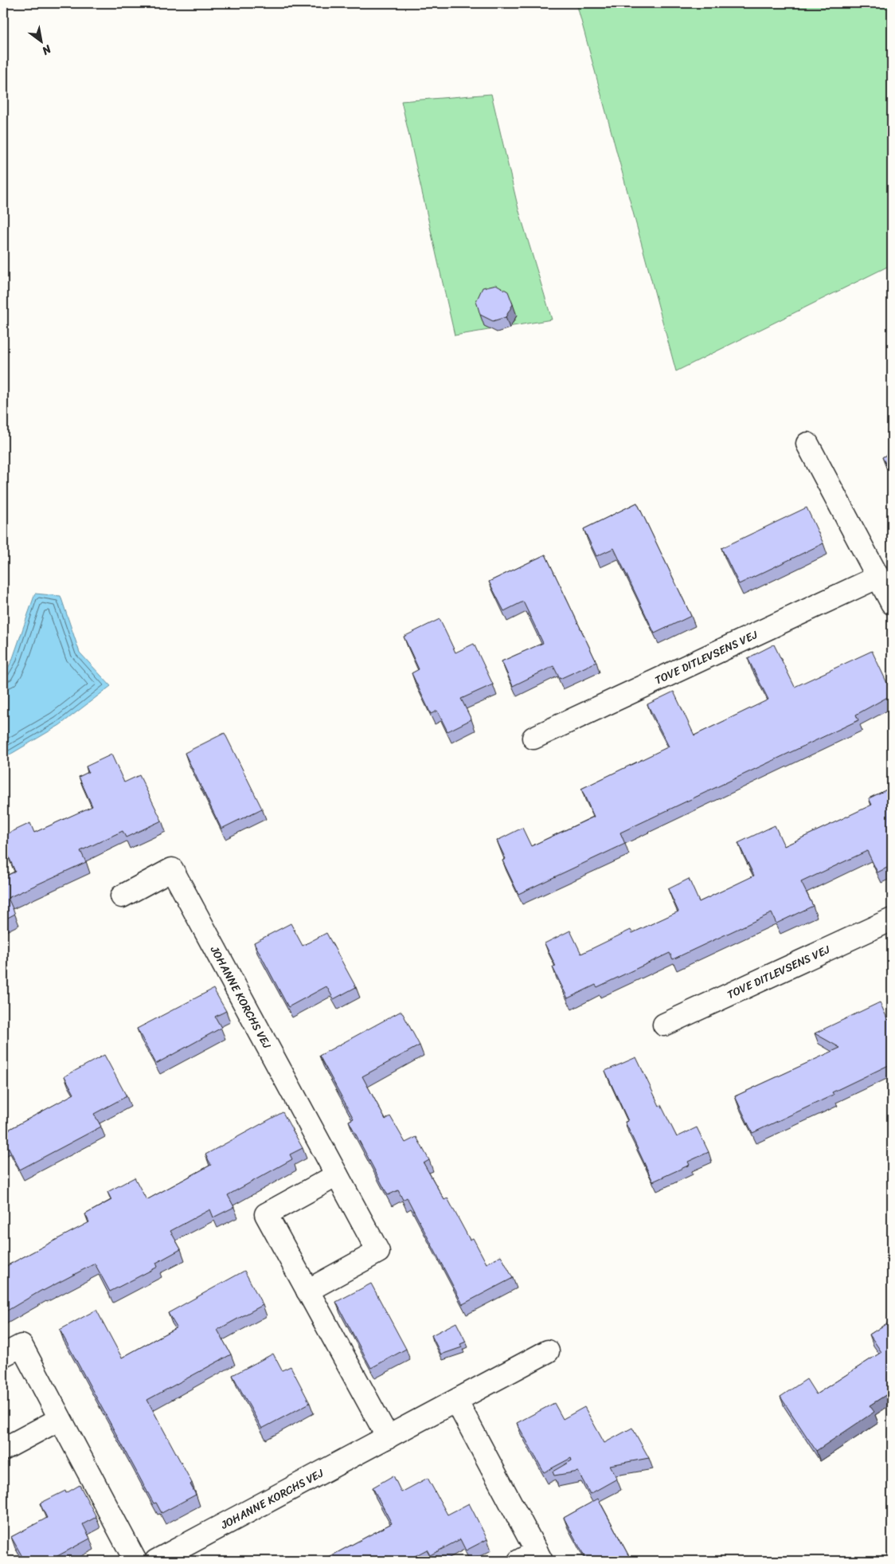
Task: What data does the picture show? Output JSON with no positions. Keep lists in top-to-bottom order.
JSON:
{
  "streets": {
    "street": ["TOVE DITLEVSENS VEJ", "JOHANNE KORCHS VEJ"]
  },
  "north": "bottom right"
}
